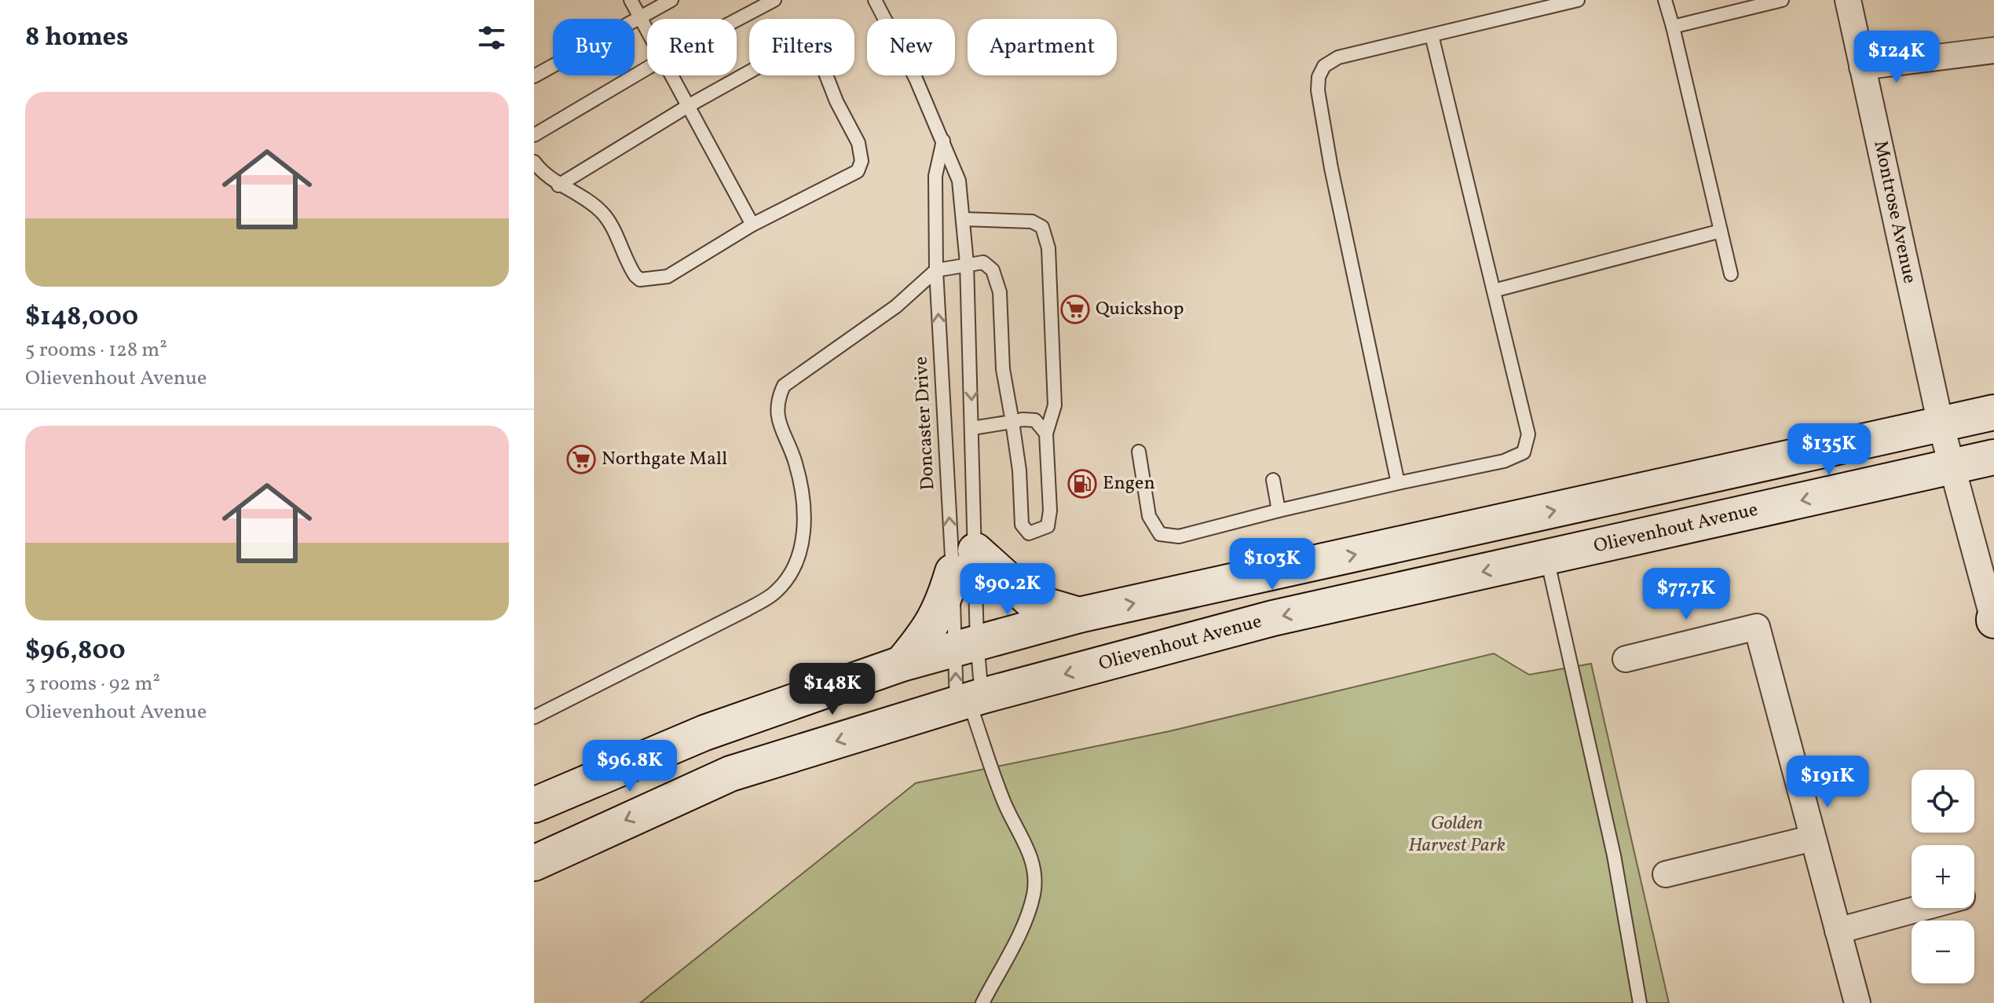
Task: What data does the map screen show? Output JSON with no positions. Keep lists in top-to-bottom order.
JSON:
{
  "streets": {
    "street": ["Montrose Avenue", "Olievenhout Avenue"],
    "lane": ["Doncaster Drive"]
  },
  "crossings": [
    ["Montrose Avenue", "Olievenhout Avenue"],
    ["Doncaster Drive", "Olievenhout Avenue"]
  ],
  "parks": ["Golden Harvest Park"],
  "places": {
    "supermarket": ["Quickshop", "Northgate Mall"],
    "fuel station": ["Engen"]
  },
  "page": {
    "heading": "8 homes",
    "chip": [
      "Buy",
      "Rent",
      "Filters",
      "New",
      "Apartment"
    ],
    "price": [
      "$124K",
      "$135K",
      "$103K",
      "$90.2K",
      "$77.7K",
      "$148K",
      "$96.8K",
      "$191K"
    ],
    "list": [
      {
        "name": "$148,000",
        "note": "5 rooms · 128 m² · Olievenhout Avenue"
      },
      {
        "name": "$96,800",
        "note": "3 rooms · 92 m² · Olievenhout Avenue"
      }
    ],
    "map_buttons": ["+", "−"]
  }
}
